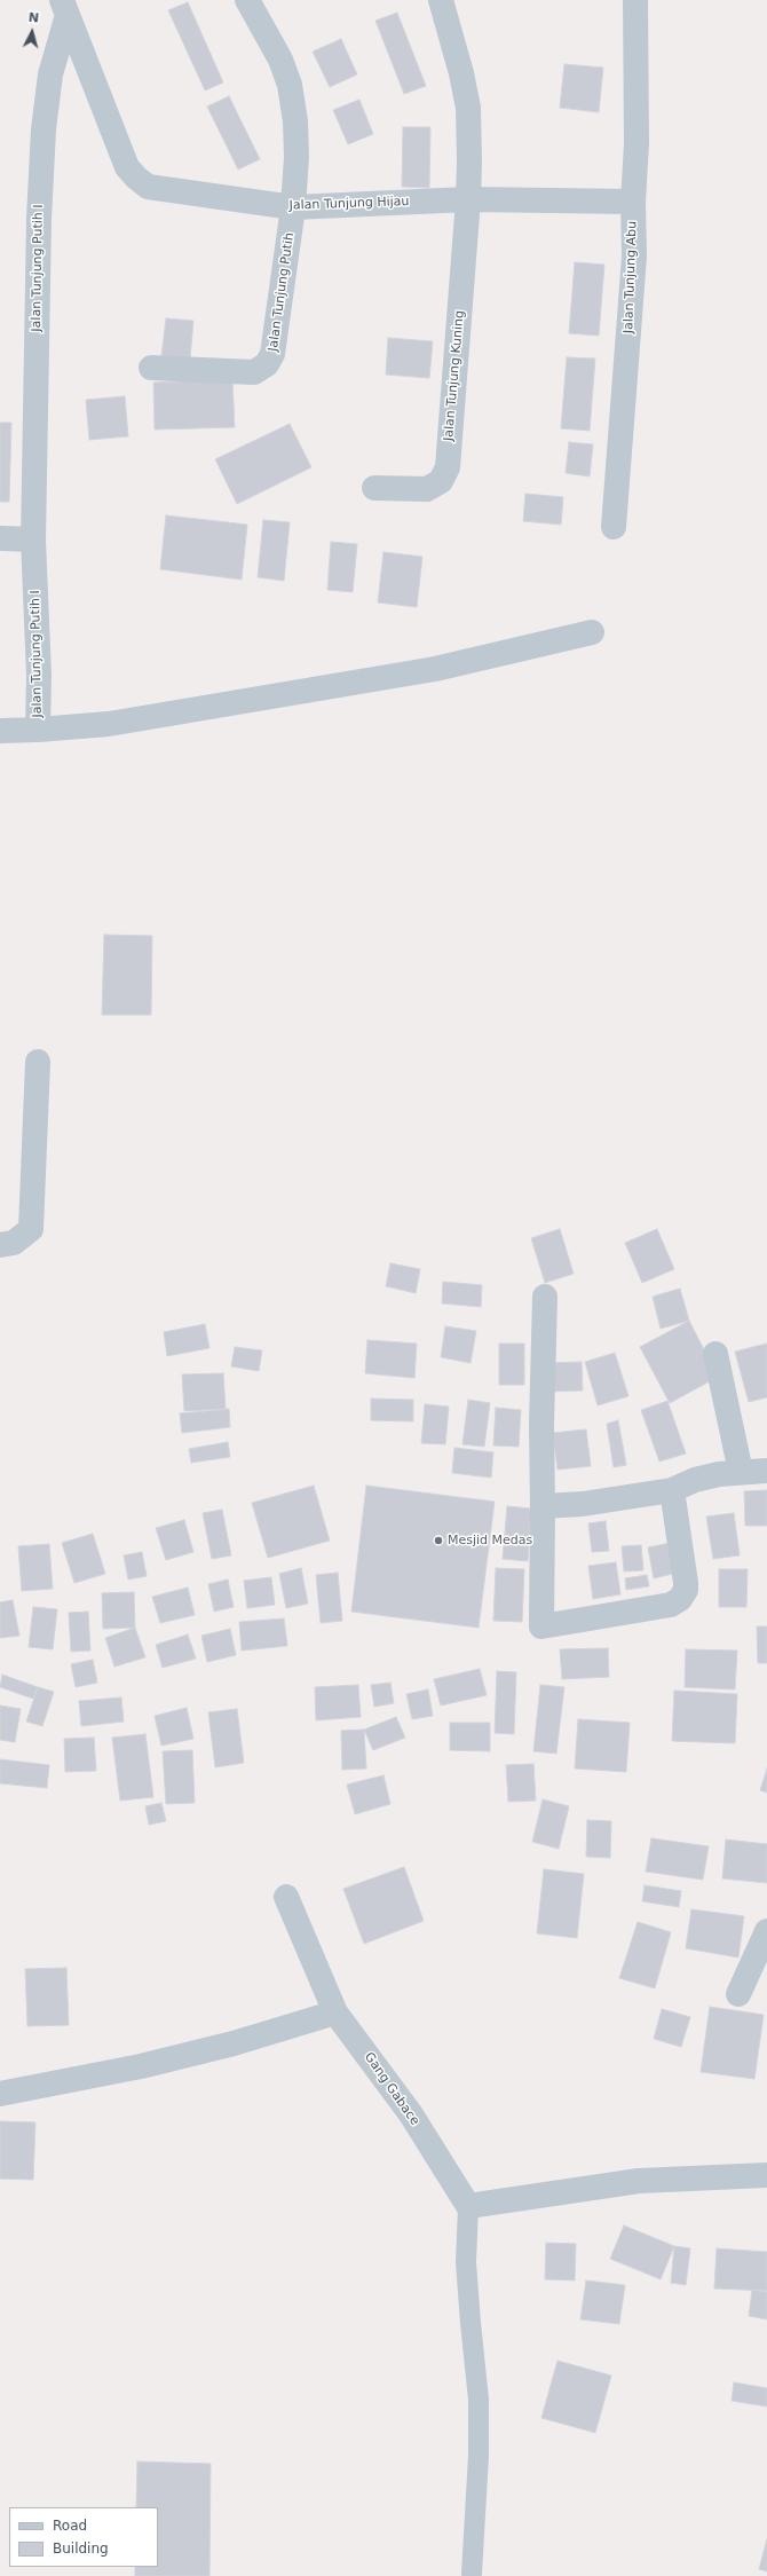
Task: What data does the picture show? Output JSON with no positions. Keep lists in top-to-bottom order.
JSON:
{
  "streets": {
    "street": [
      "Jalan Tunjung Hijau",
      "Jalan Tunjung Putih I",
      "Jalan Tunjung Abu",
      "Jalan Tunjung Putih",
      "Jalan Tunjung Kuning",
      "Gang Gabace"
    ]
  },
  "crossings": [
    ["Jalan Tunjung Hijau", "Jalan Tunjung Putih I"],
    ["Jalan Tunjung Hijau", "Jalan Tunjung Abu"],
    ["Jalan Tunjung Hijau", "Jalan Tunjung Putih"],
    ["Jalan Tunjung Hijau", "Jalan Tunjung Kuning"]
  ],
  "places": ["Mesjid Medas"],
  "legend": ["Road", "Building"],
  "north": "top"
}
